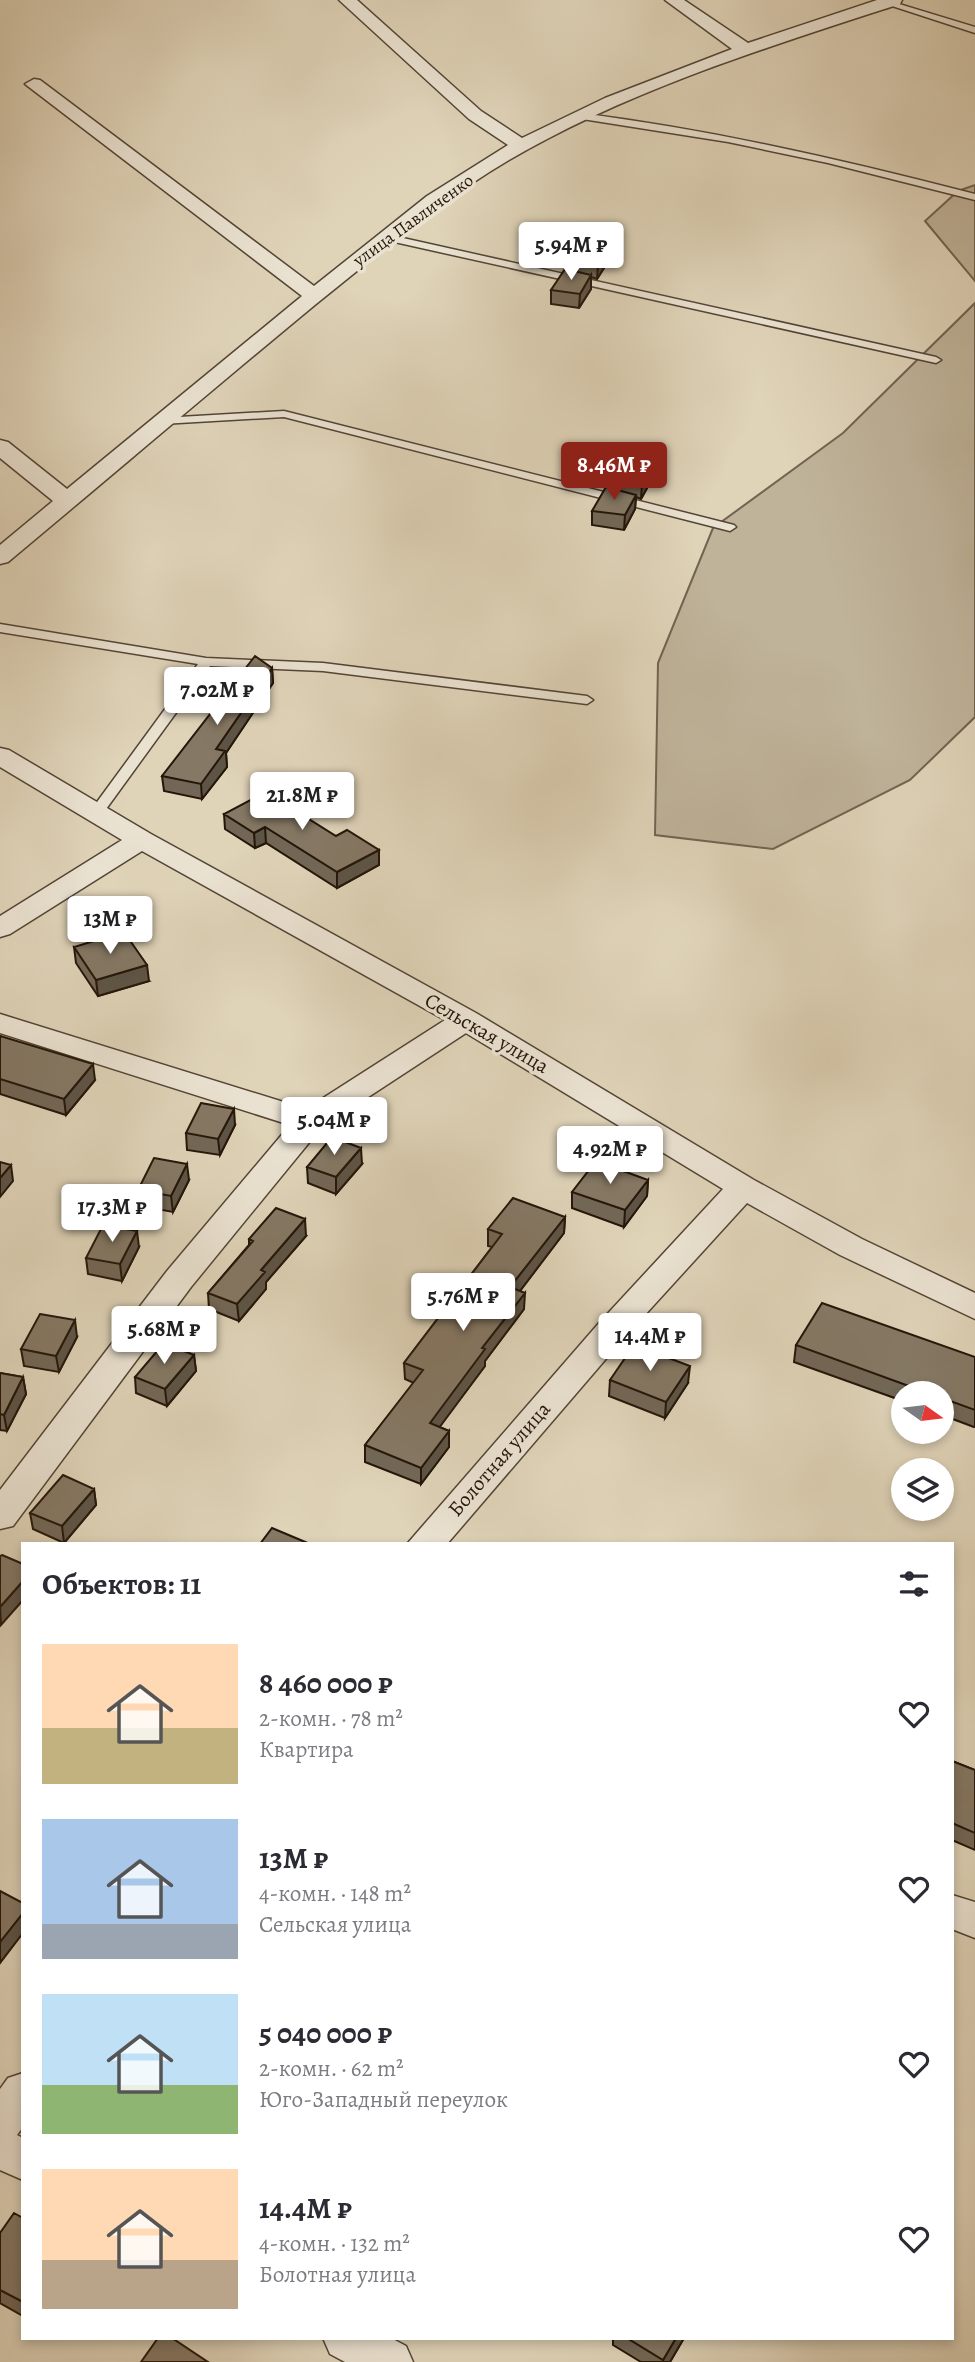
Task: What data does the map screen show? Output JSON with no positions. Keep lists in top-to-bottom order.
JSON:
{
  "streets": {
    "street": ["улица Павличенко", "Сельская улица", "Болотная улица"]
  },
  "crossings": [
    ["Сельская улица", "Болотная улица"]
  ],
  "north": "right",
  "page": {
    "price": [
      "5.94M ₽",
      "8.46M ₽",
      "7.02M ₽",
      "21.8M ₽",
      "13M ₽",
      "5.04M ₽",
      "4.92M ₽",
      "17.3M ₽",
      "5.76M ₽",
      "5.68M ₽",
      "14.4M ₽"
    ],
    "heading": "Объектов: 11",
    "list": [
      {
        "name": "8 460 000 ₽",
        "note": "2-комн. · 78 m² · Квартира"
      },
      {
        "name": "13M ₽",
        "note": "4-комн. · 148 m² · Сельская улица"
      },
      {
        "name": "5 040 000 ₽",
        "note": "2-комн. · 62 m² · Юго-Западный переулок"
      },
      {
        "name": "14.4M ₽",
        "note": "4-комн. · 132 m² · Болотная улица"
      }
    ]
  }
}
